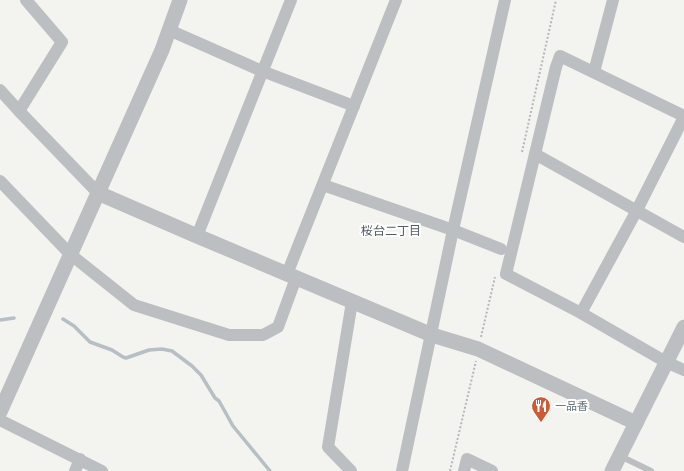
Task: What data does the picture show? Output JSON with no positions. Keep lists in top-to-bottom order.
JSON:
{
  "districts": ["桜台二丁目"],
  "places": {
    "restaurant": ["一品香"]
  }
}
